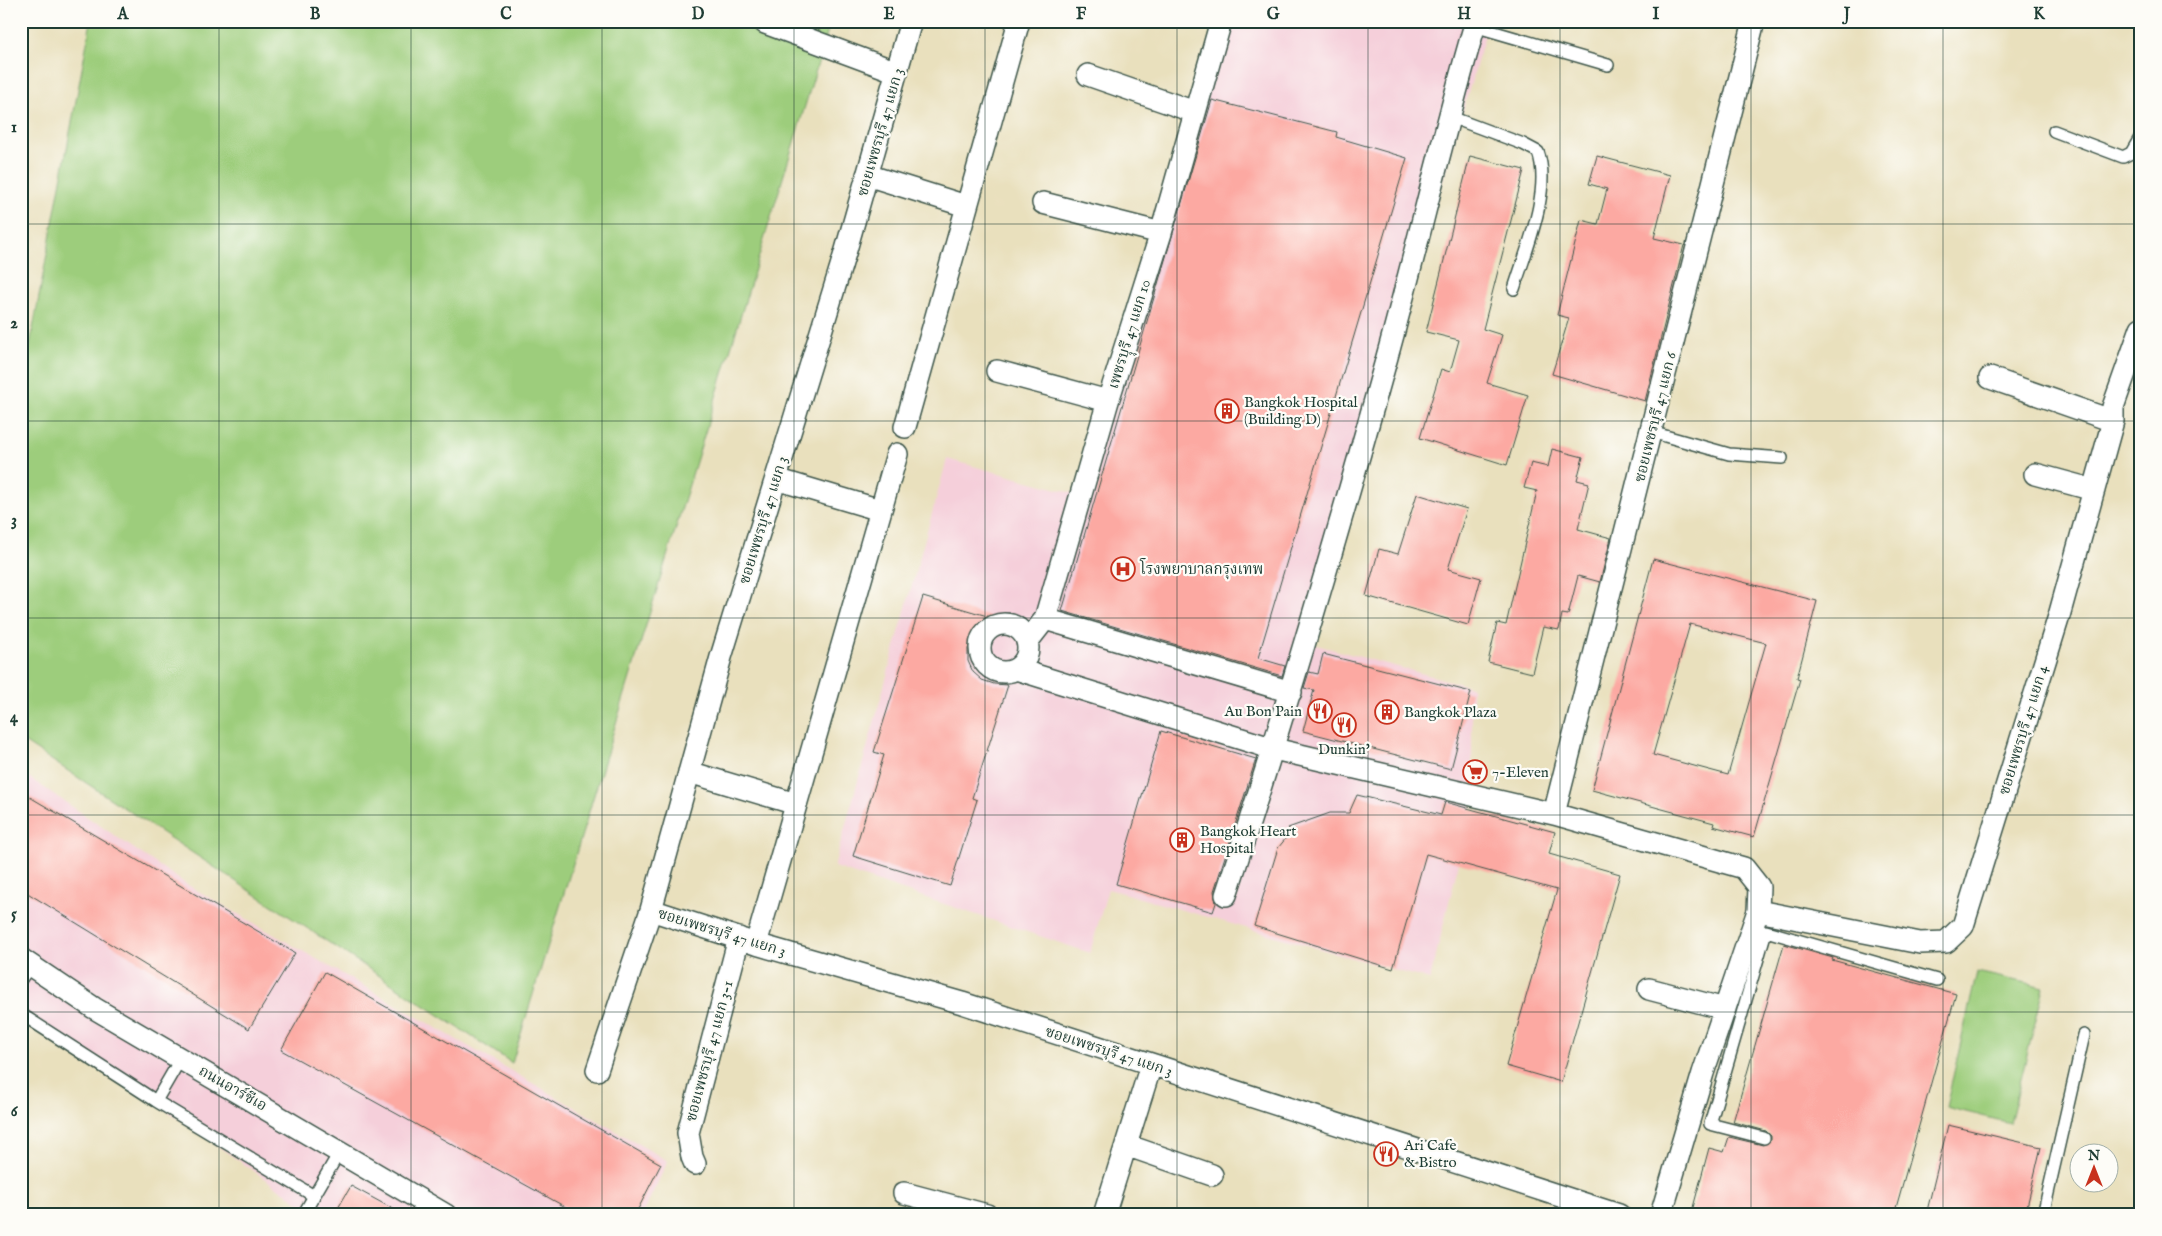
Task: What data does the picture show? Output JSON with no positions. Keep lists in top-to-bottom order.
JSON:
{
  "streets": {
    "street": [
      "ซอยเพชรบุรี 47 แยก 3",
      "เพชรบุุรี 47 แยก 10",
      "ซอยเพชรบุรี 47 แยก 6",
      "ซอยเพชรบุรี 47 แยก 4",
      "ซอยเพชรบุรี 47 แยก 3-1",
      "ถนนอาร์ซีเอ"
    ]
  },
  "crossings": [
    ["ซอยเพชรบุรี 47 แยก 3", "ซอยเพชรบุรี 47 แยก 3-1"]
  ],
  "places": {
    "building": ["Bangkok Hospital (Building D)", "Bangkok Plaza", "Bangkok Heart Hospital"],
    "hospital": ["โรงพยาบาลกรุงเทพ"],
    "restaurant": ["Au Bon Pain", "Dunkin'", "Ari Cafe & Bistro"],
    "supermarket": ["7-Eleven"]
  },
  "north": "top",
  "grid": {
    "columns": [
      "A",
      "B",
      "C",
      "D",
      "E",
      "F",
      "G",
      "H",
      "I",
      "J",
      "K"
    ],
    "rows": [
      "1",
      "2",
      "3",
      "4",
      "5",
      "6"
    ]
  }
}
